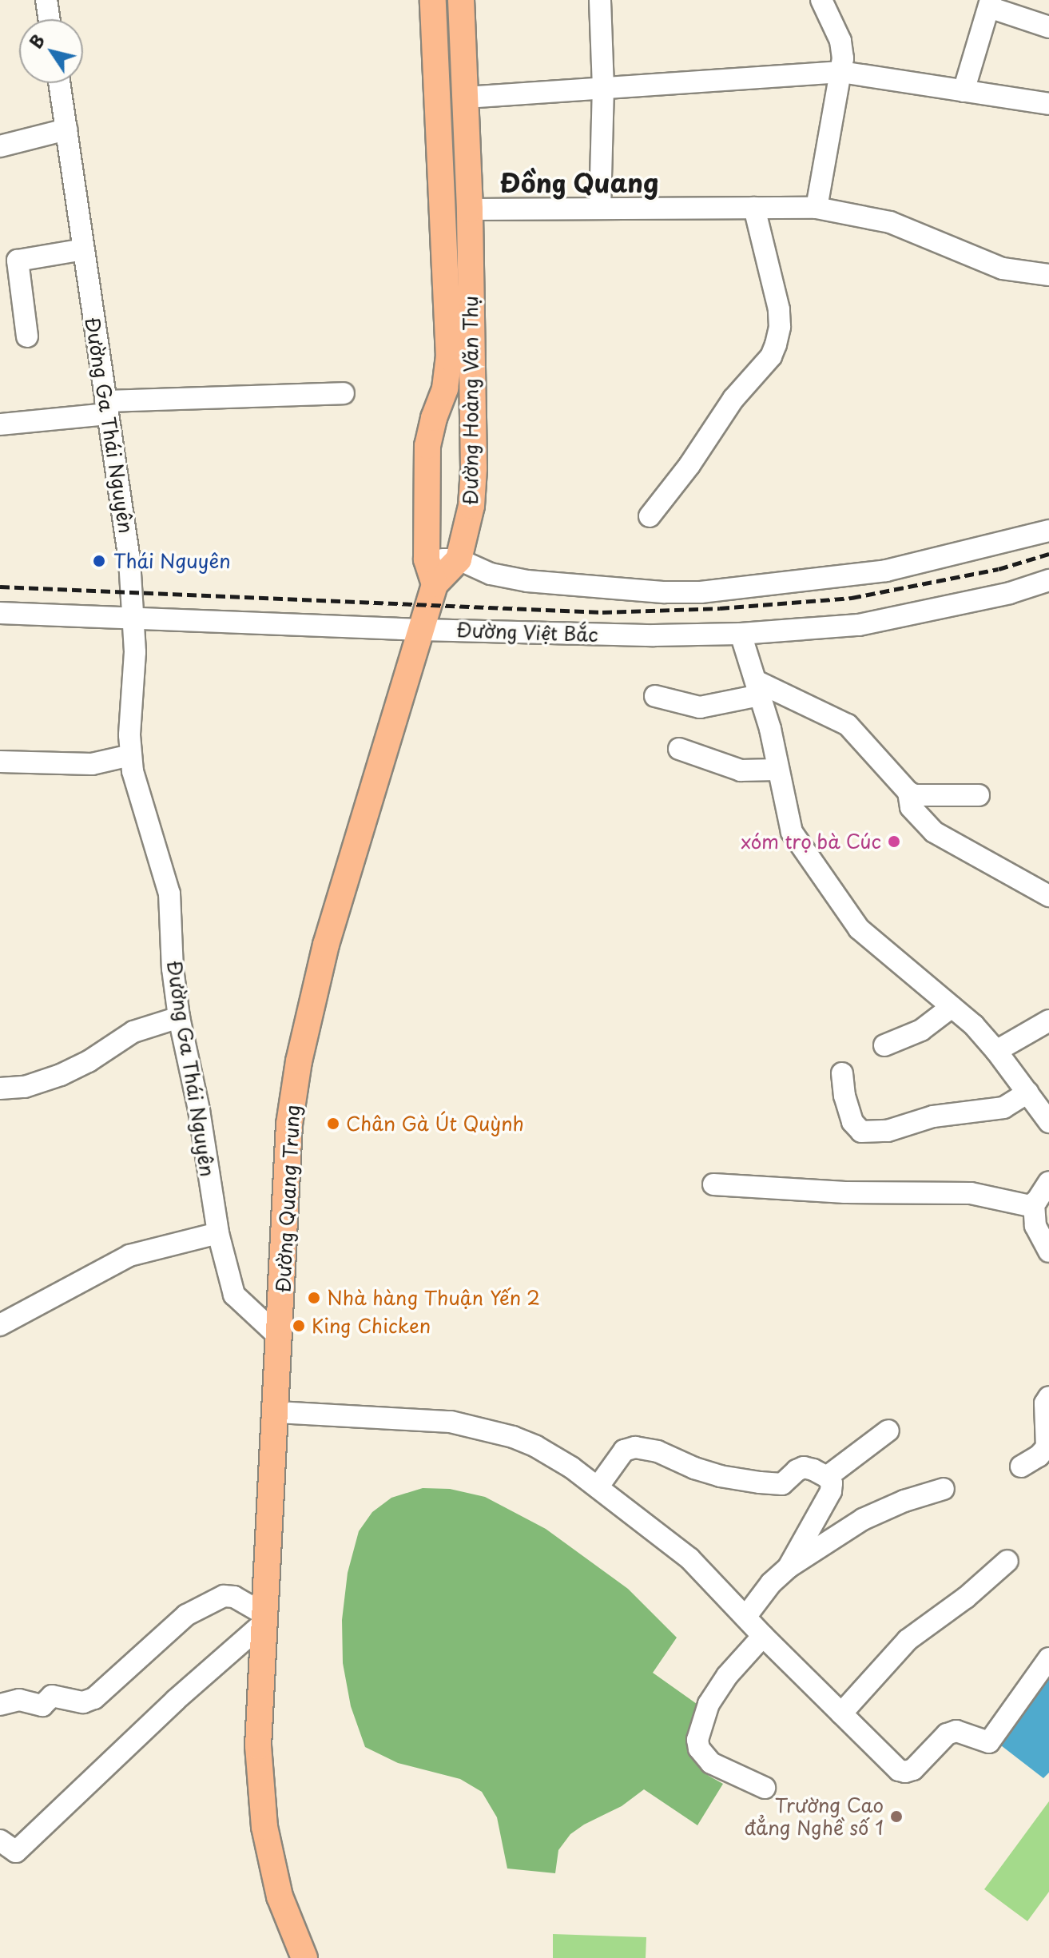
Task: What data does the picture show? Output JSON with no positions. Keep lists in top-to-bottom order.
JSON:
{
  "streets": {
    "main road": ["Đường Hoàng Văn Thụ", "Đường Quang Trung"],
    "street": ["Đường Ga Thái Nguyên", "Đường Việt Bắc"]
  },
  "crossings": [
    ["Đường Hoàng Văn Thụ", "Đường Quang Trung"],
    ["Đường Ga Thái Nguyên", "Đường Việt Bắc"],
    ["Đường Ga Thái Nguyên", "Đường Quang Trung"],
    ["Đường Việt Bắc", "Đường Quang Trung"]
  ],
  "districts": ["Đồng Quang"],
  "places": [
    "Thái Nguyên",
    "xóm trọ bà Cúc",
    "Chân Gà Út Quỳnh",
    "Nhà hàng Thuận Yến 2",
    "King Chicken",
    "Trường Cao đẳng Nghề số 1"
  ],
  "north": "top left"
}
